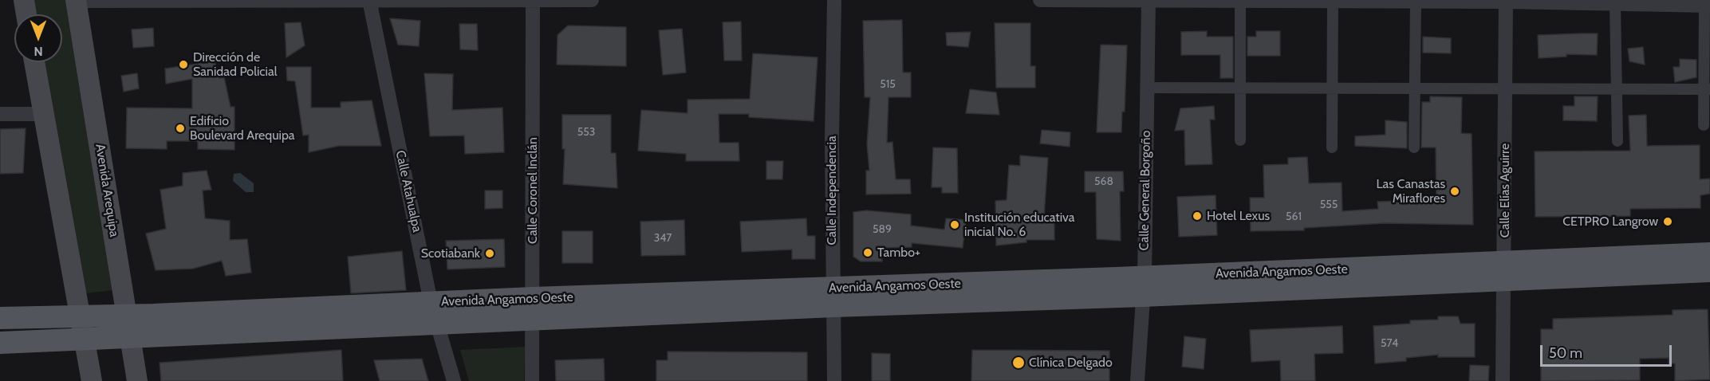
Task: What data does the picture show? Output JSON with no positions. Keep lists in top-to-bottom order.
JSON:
{
  "streets": {
    "main road": ["Avenida Arequipa", "Avenida Angamos Oeste"],
    "street": [
      "Calle Coronel Inclán",
      "Calle Independencia",
      "Calle General Borgoño",
      "Calle Elías Aguirre",
      "Calle Atahualpa"
    ]
  },
  "crossings": [
    ["Avenida Arequipa", "Avenida Angamos Oeste"],
    ["Calle Coronel Inclán", "Avenida Angamos Oeste"],
    ["Calle Independencia", "Avenida Angamos Oeste"],
    ["Calle General Borgoño", "Avenida Angamos Oeste"],
    ["Calle Elías Aguirre", "Avenida Angamos Oeste"],
    ["Calle Atahualpa", "Avenida Angamos Oeste"]
  ],
  "places": [
    "Dirección de Sanidad Policial",
    "Edificio Boulevard Arequipa",
    "Las Canastas Miraflores",
    "Hotel Lexus",
    "CETPRO Langrow",
    "Institución educativa inicial No. 6",
    "Tambo+",
    "Scotiabank",
    "Clínica Delgado"
  ],
  "house_numbers": [
    "515",
    "553",
    "568",
    "555",
    "561",
    "589",
    "347",
    "574"
  ],
  "scale_bar": "50 m",
  "north": "bottom"
}
